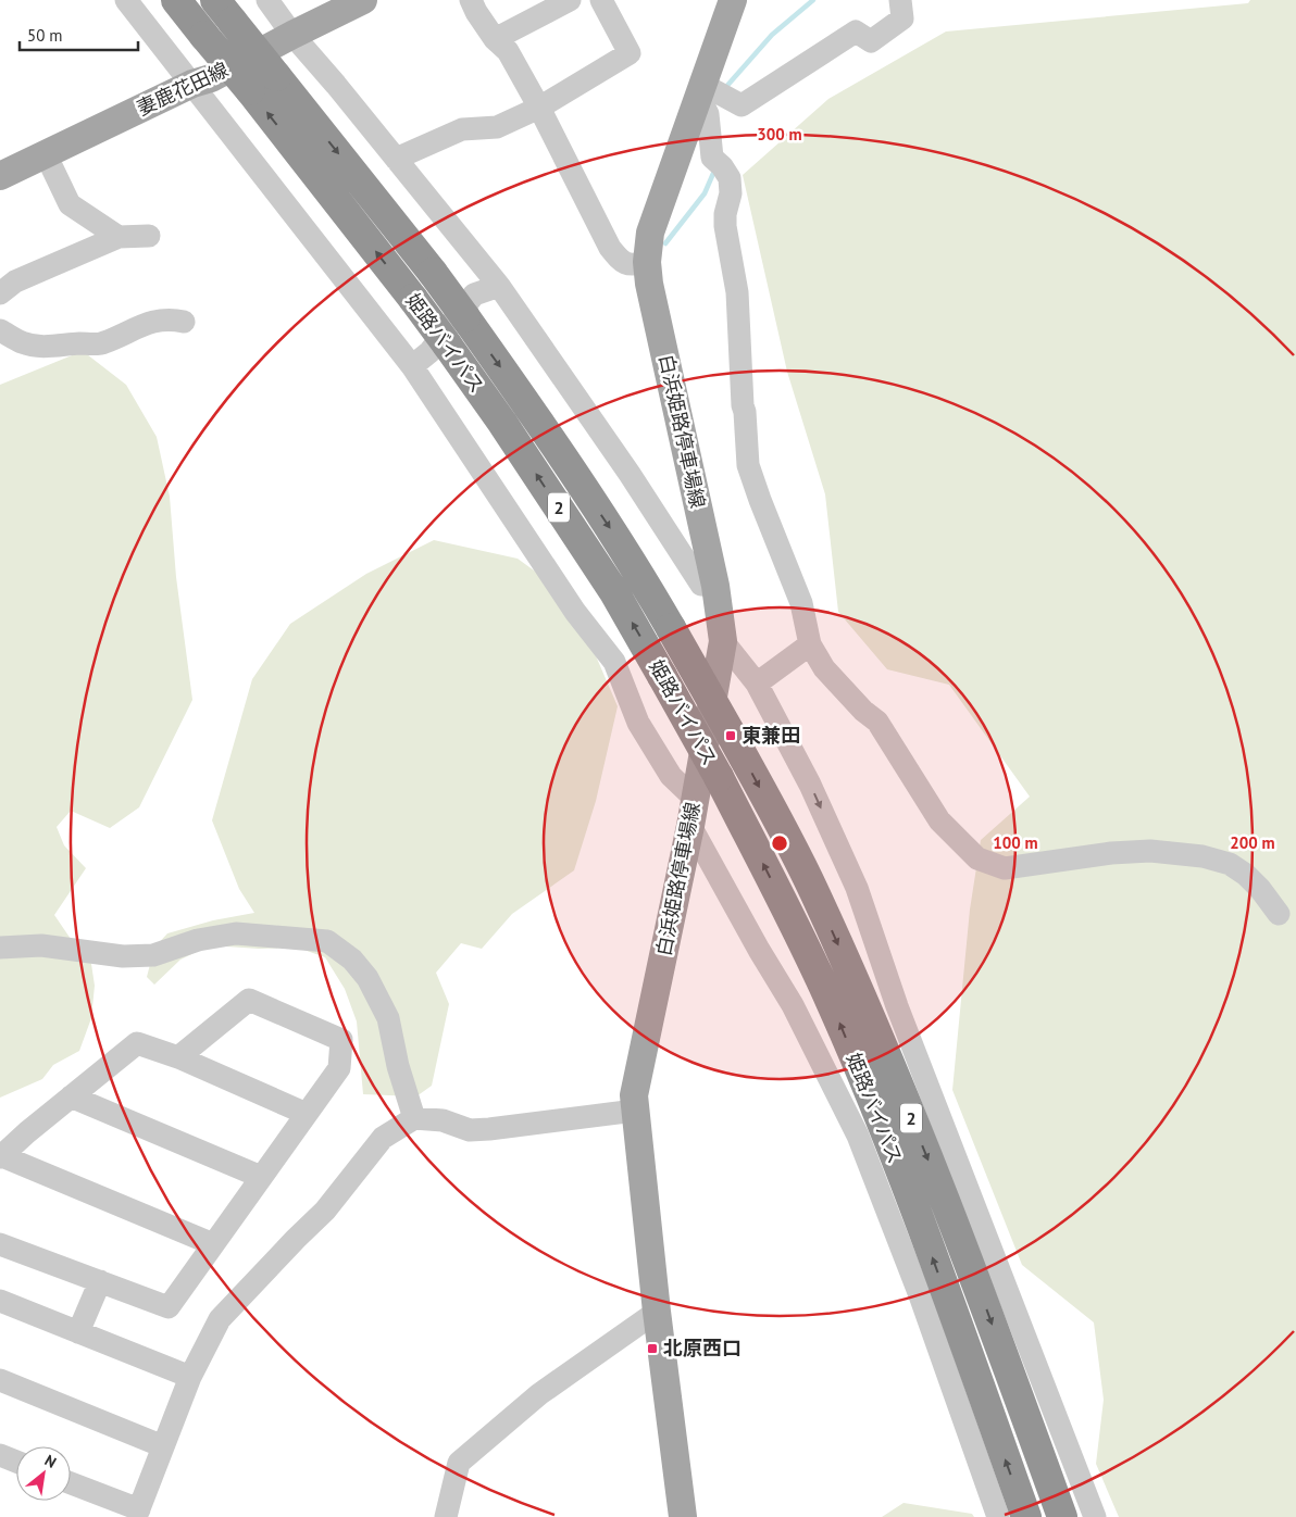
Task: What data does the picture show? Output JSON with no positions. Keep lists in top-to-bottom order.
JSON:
{
  "streets": {
    "highway": ["姫路バイパス", "2"],
    "main road": ["妻鹿花田線", "白浜姫路停車場線"]
  },
  "places": {
    "transit": ["東兼田", "北原西口"]
  },
  "scale_bar": "50 m",
  "north": "top right",
  "rings": ["300 m", "100 m", "200 m"]
}
